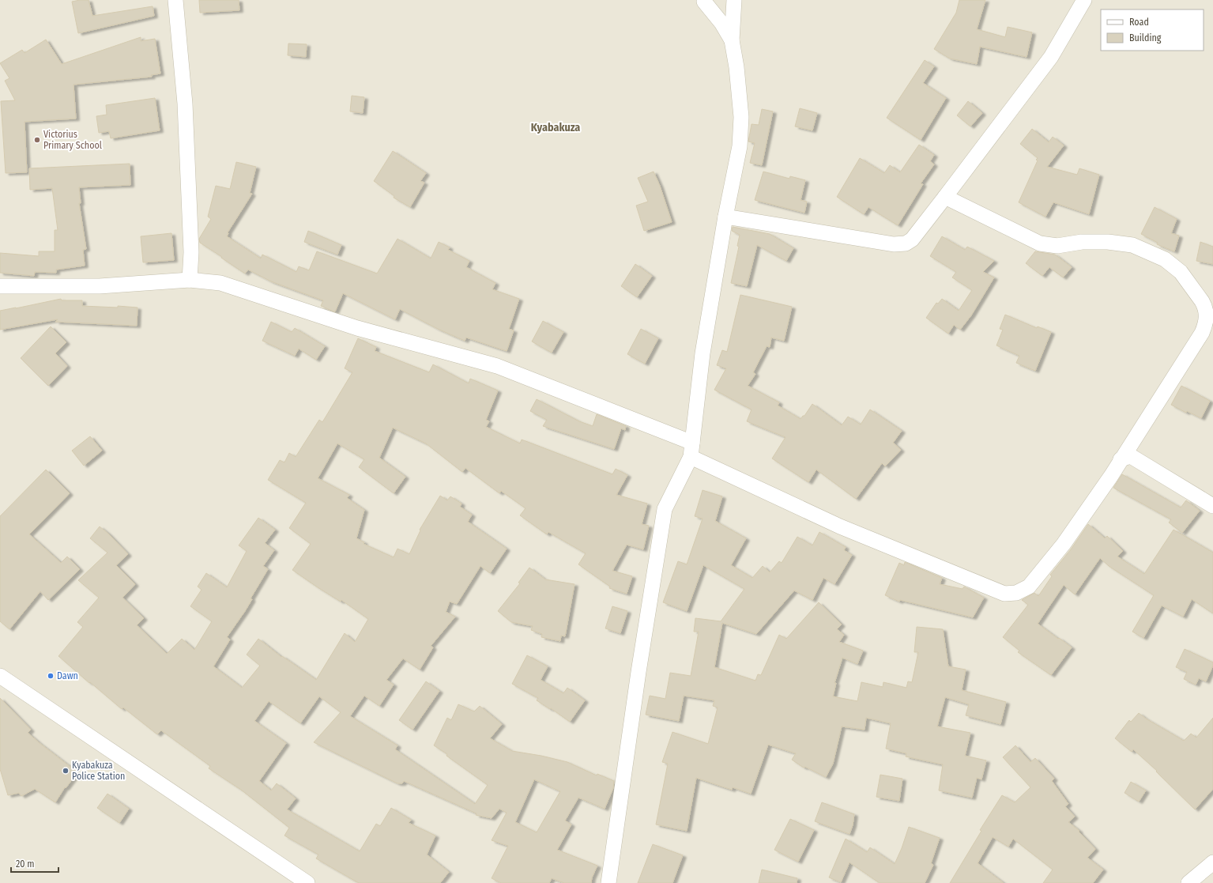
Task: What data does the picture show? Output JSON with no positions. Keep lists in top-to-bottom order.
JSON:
{
  "districts": ["Kyabakuza"],
  "places": ["Victorius Primary School", "Dawn", "Kyabakuza Police Station"],
  "legend": ["Road", "Building"],
  "scale_bar": "20 m"
}
